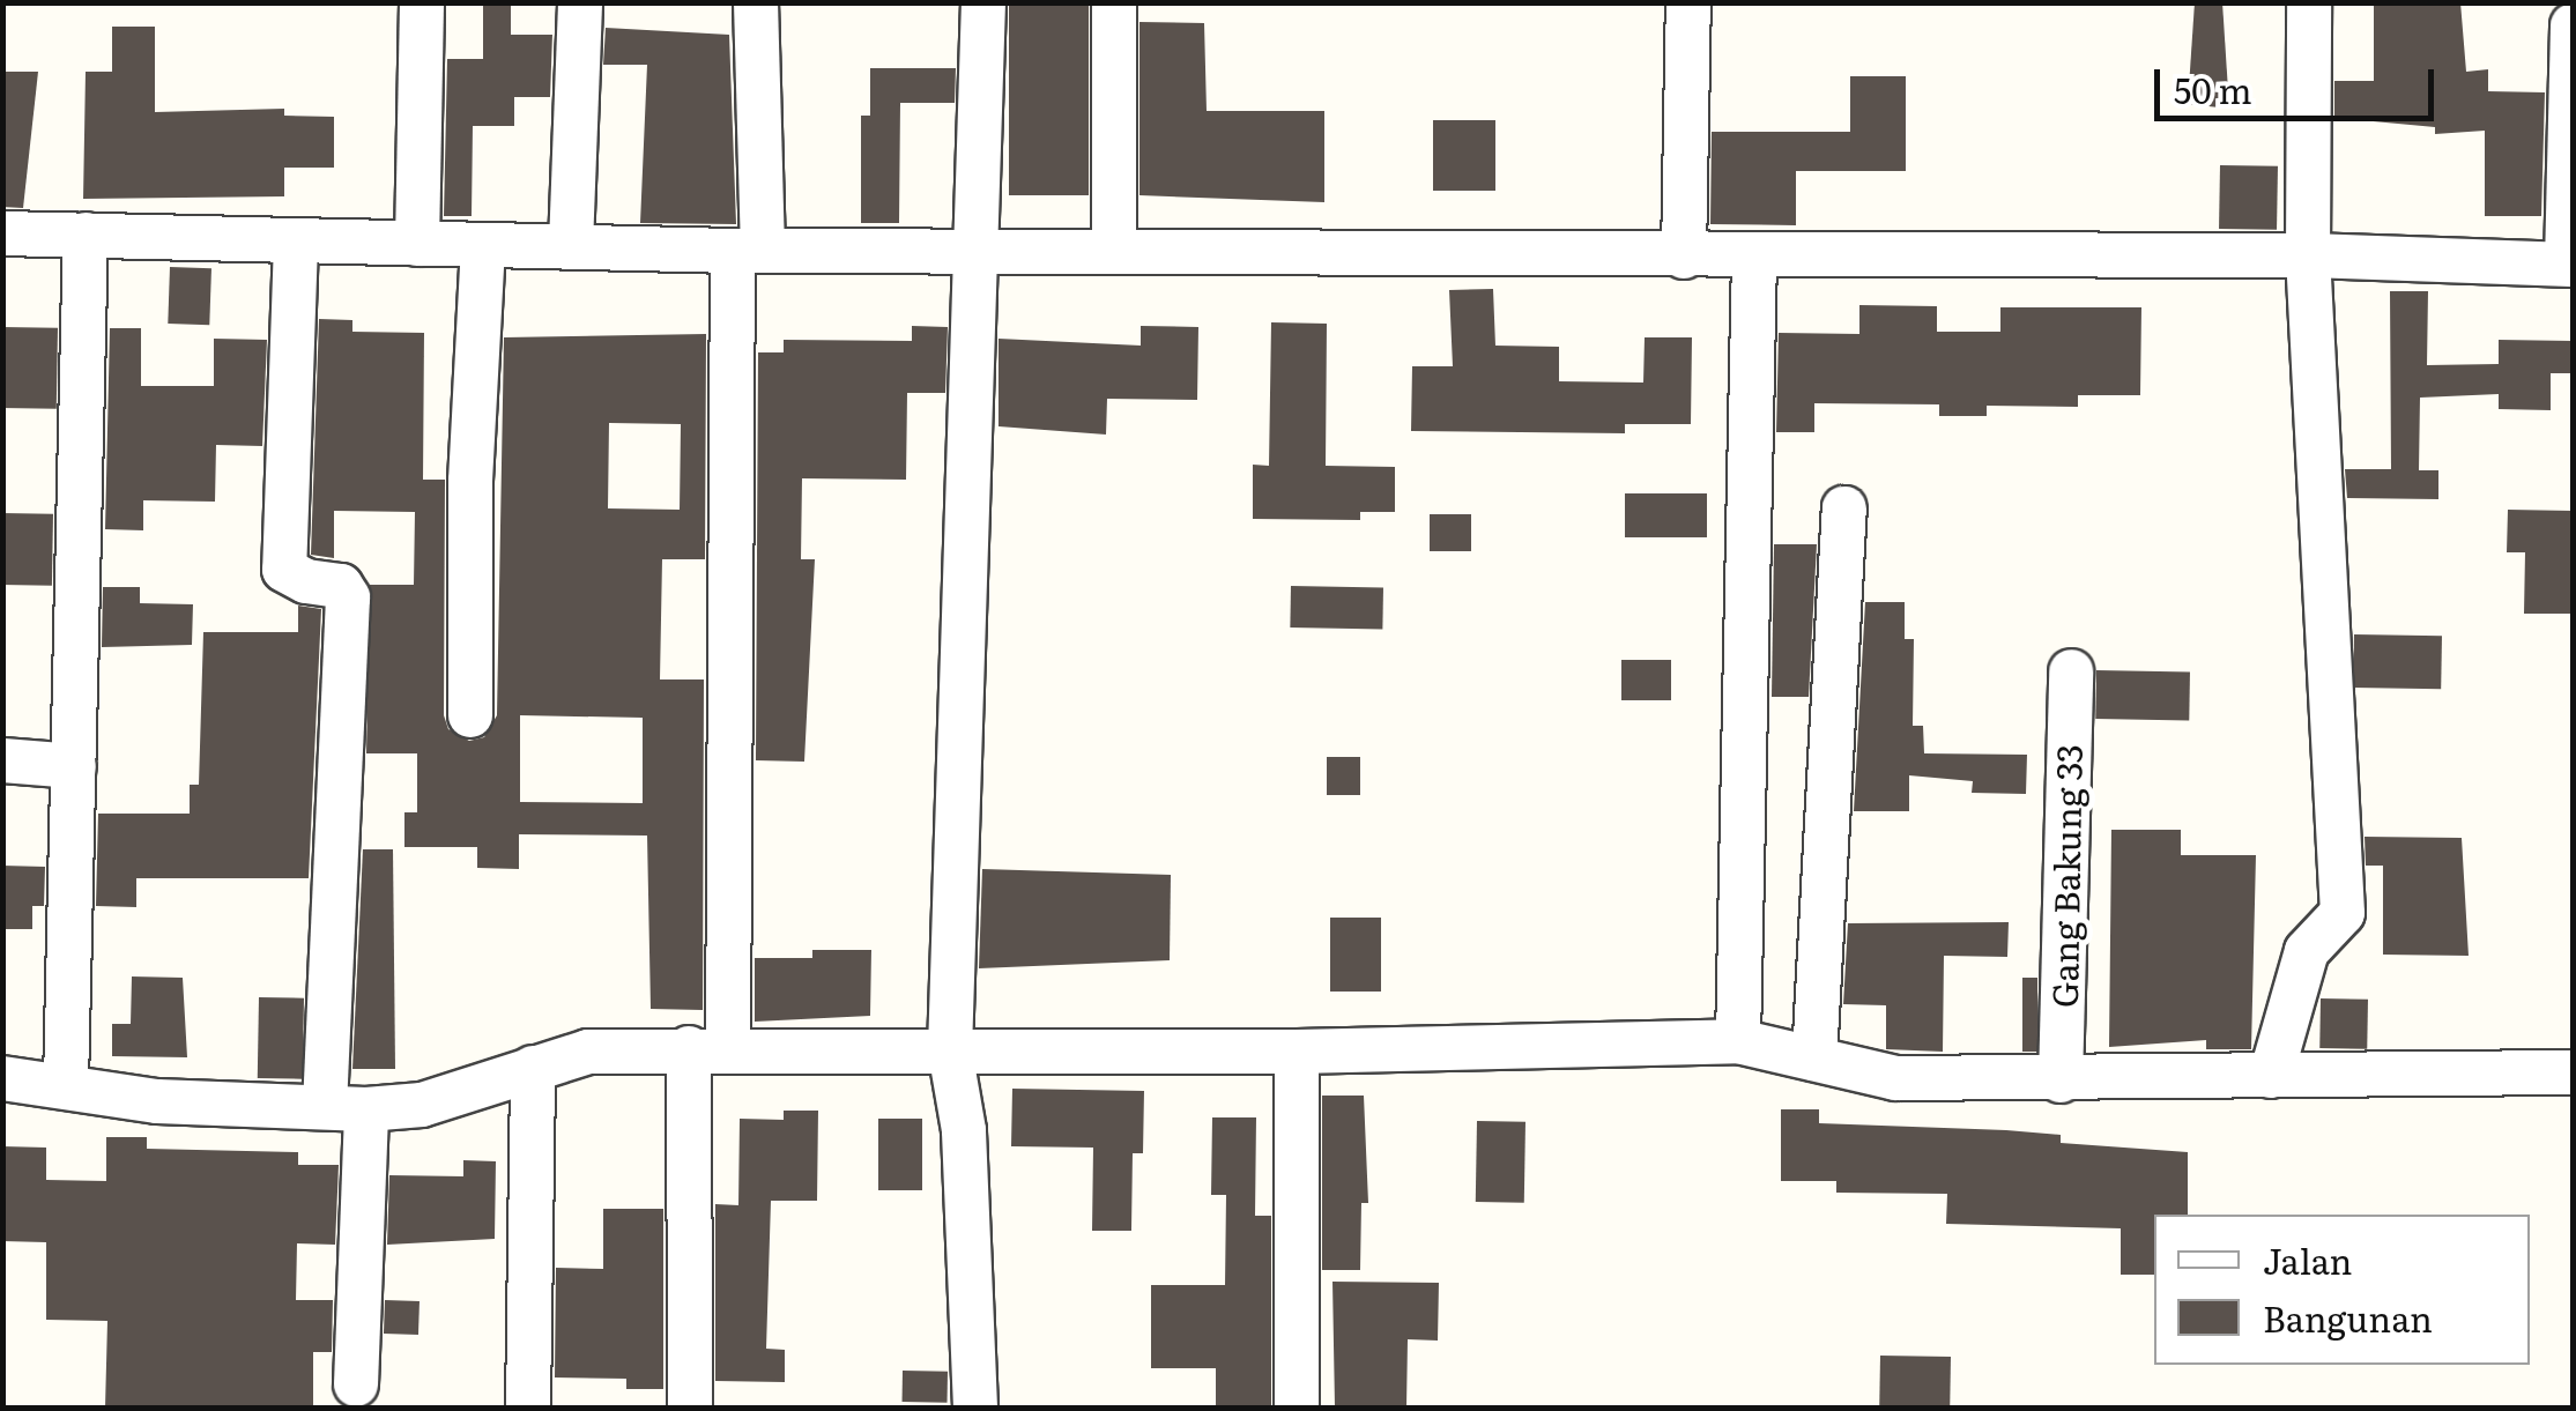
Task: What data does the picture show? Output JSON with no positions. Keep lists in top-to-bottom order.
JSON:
{
  "streets": {
    "street": ["Gang Bakung 33"]
  },
  "legend": ["Jalan", "Bangunan"],
  "scale_bar": "50 m"
}
